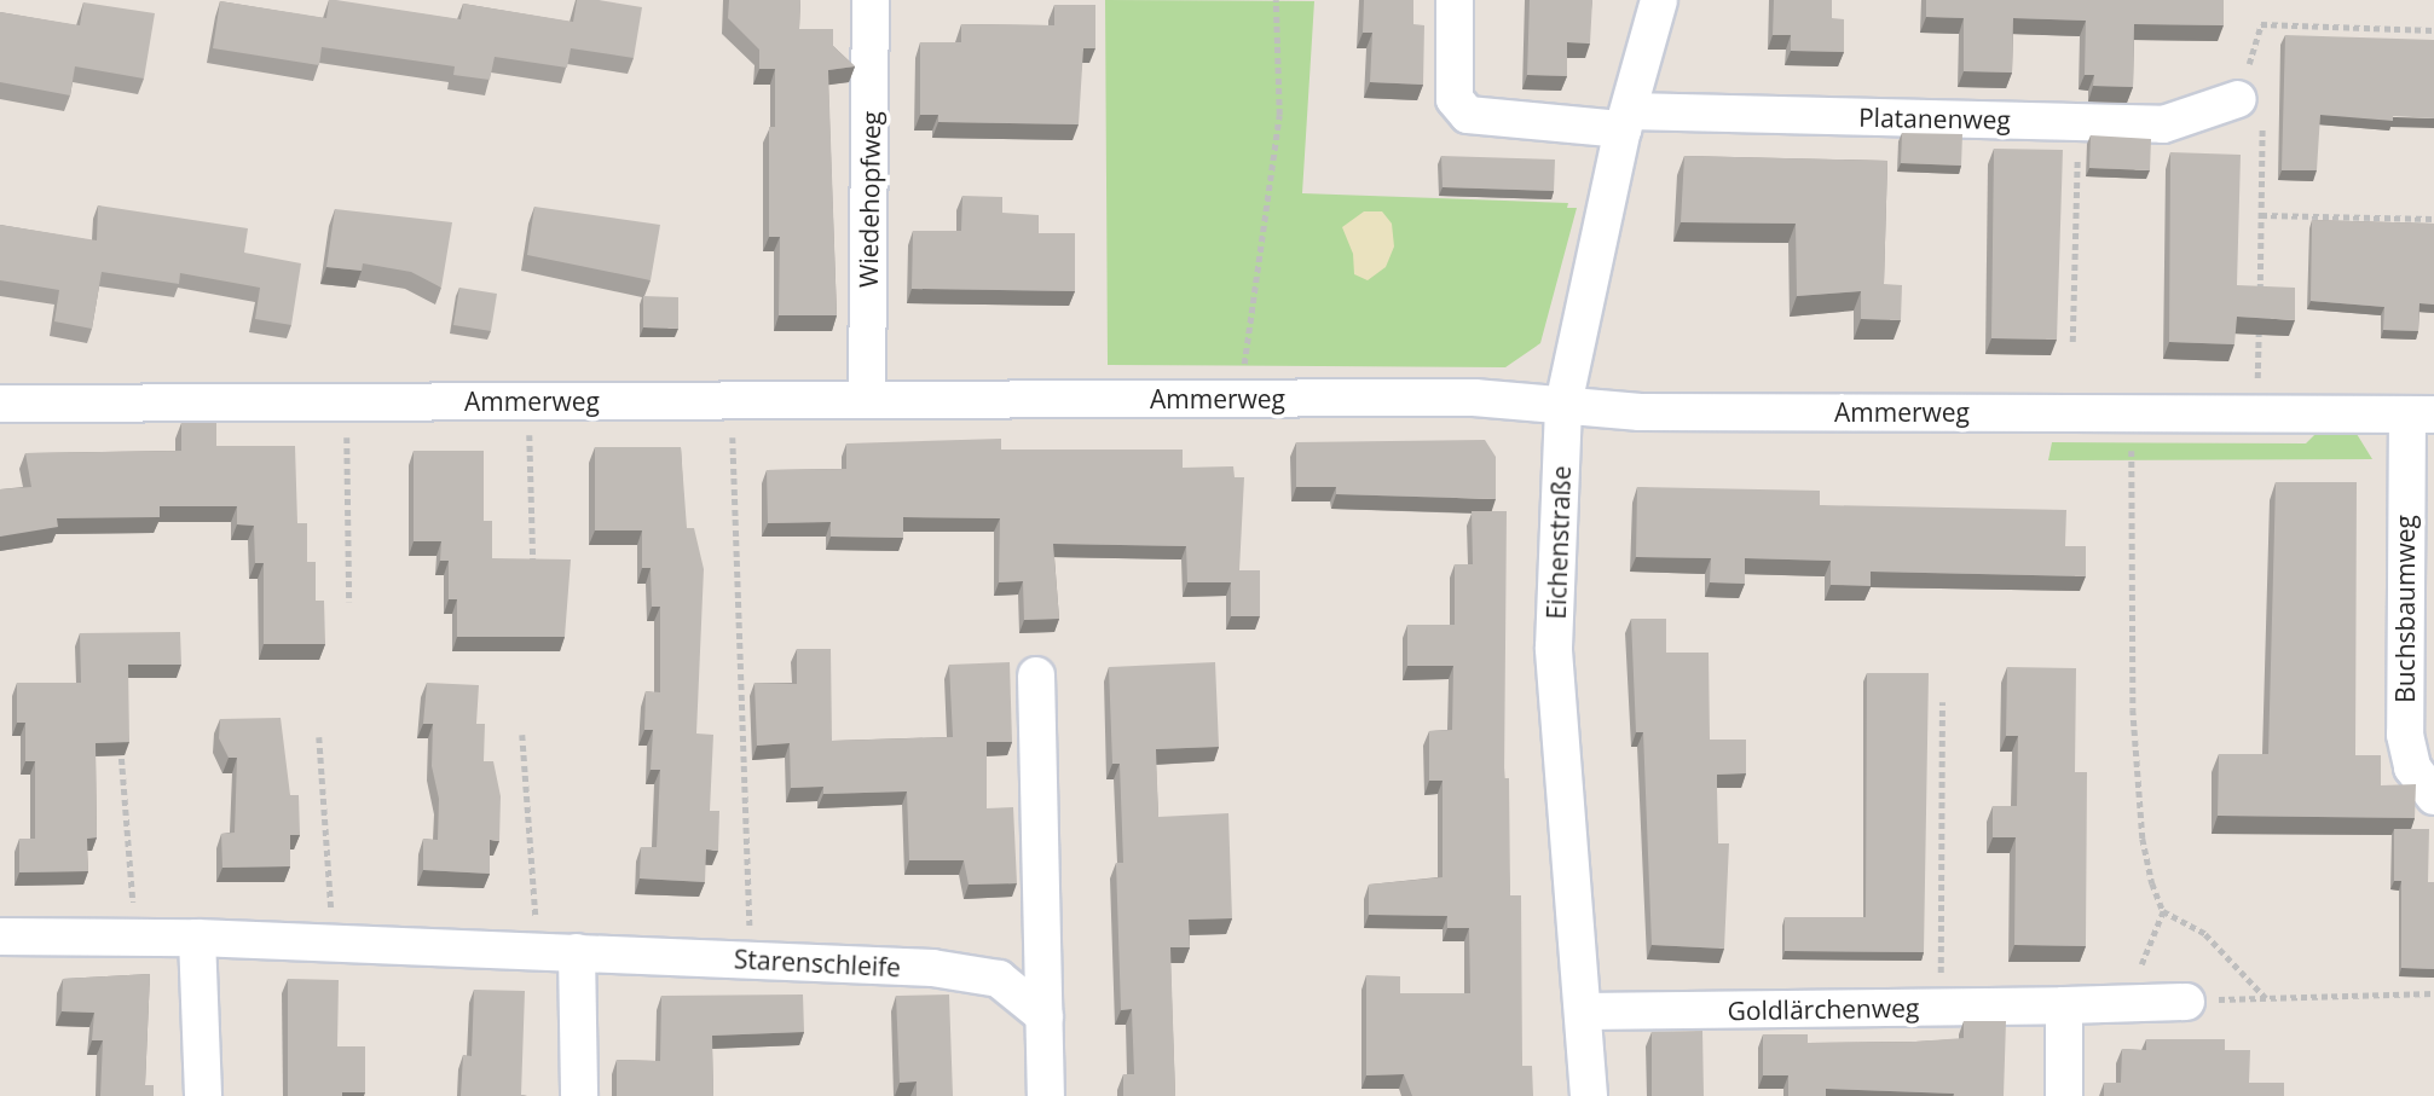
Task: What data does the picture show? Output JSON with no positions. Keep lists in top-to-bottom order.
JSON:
{
  "streets": {
    "street": [
      "Platanenweg",
      "Wiedehopfweg",
      "Ammerweg",
      "Eichenstraße",
      "Buchsbaumweg",
      "Starenschleife",
      "Goldlärchenweg"
    ]
  },
  "crossings": [
    ["Platanenweg", "Eichenstraße"],
    ["Wiedehopfweg", "Ammerweg"],
    ["Ammerweg", "Eichenstraße"],
    ["Ammerweg", "Buchsbaumweg"],
    ["Eichenstraße", "Goldlärchenweg"]
  ]
}
